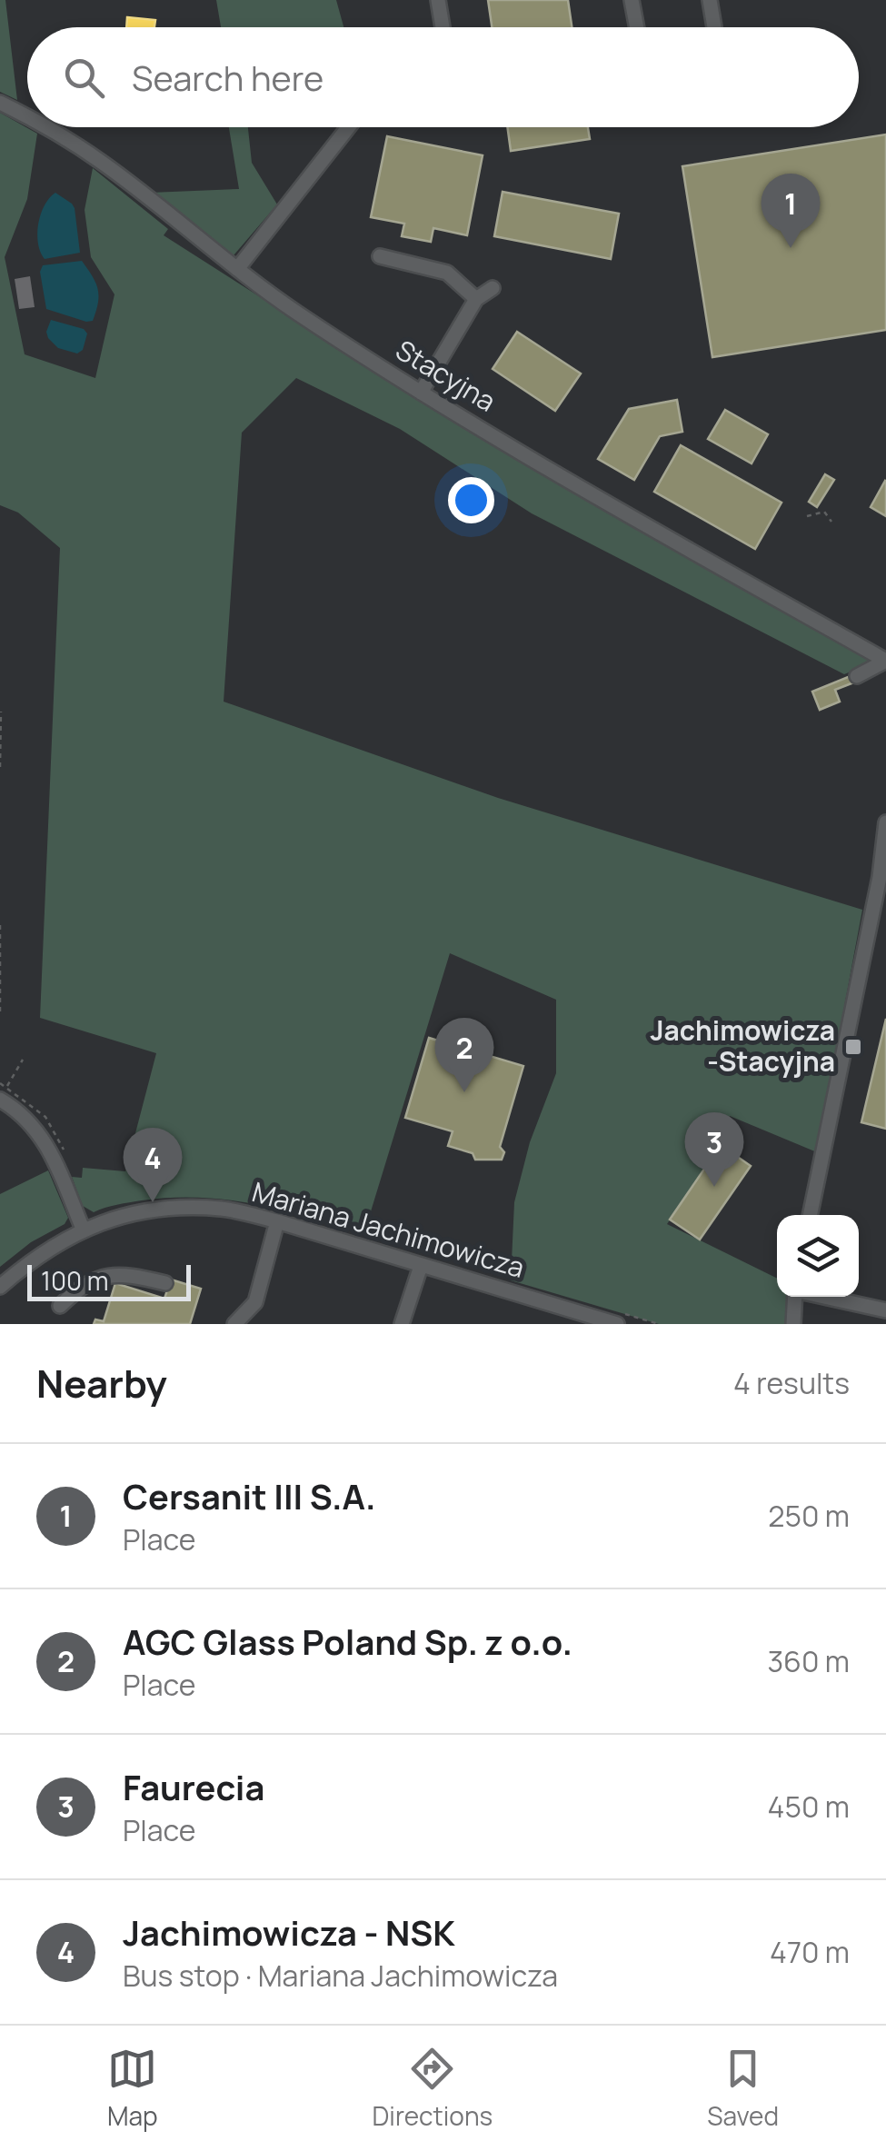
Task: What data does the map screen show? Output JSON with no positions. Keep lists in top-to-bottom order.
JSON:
{
  "streets": {
    "street": ["Stacyjna", "Mariana Jachimowicza"]
  },
  "places": {
    "transit": ["Jachimowicza -Stacyjna"]
  },
  "scale_bar": "100 m",
  "page": {
    "search": "Search here",
    "pins": [
      "1",
      "2",
      "3",
      "4"
    ],
    "scale": "100 m",
    "heading": ["Nearby", "4 results"],
    "list": [
      {
        "mark": "1",
        "name": "Cersanit III S.A.",
        "note": "Place",
        "value": "250 m"
      },
      {
        "mark": "2",
        "name": "AGC Glass Poland Sp. z o.o.",
        "note": "Place",
        "value": "360 m"
      },
      {
        "mark": "3",
        "name": "Faurecia",
        "note": "Place",
        "value": "450 m"
      },
      {
        "mark": "4",
        "name": "Jachimowicza - NSK",
        "note": "Bus stop · Mariana Jachimowicza",
        "value": "470 m"
      }
    ],
    "nav": ["Map", "Directions", "Saved"]
  }
}
